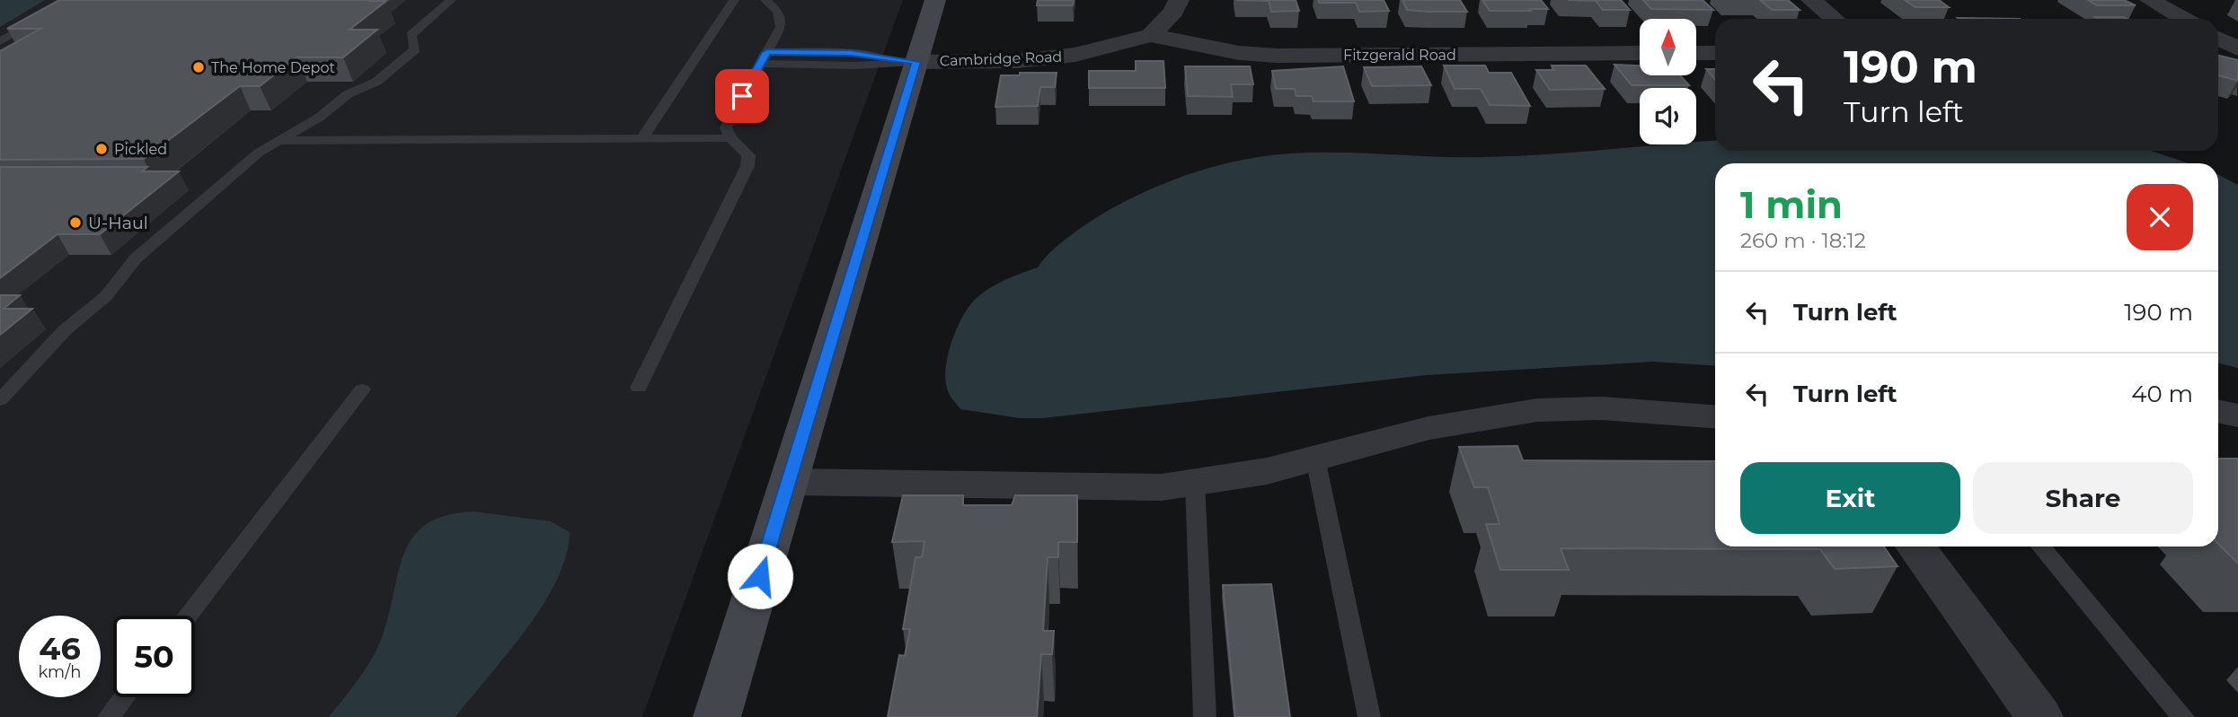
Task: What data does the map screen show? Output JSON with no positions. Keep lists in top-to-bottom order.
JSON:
{
  "streets": {
    "street": ["Fitzgerald Road", "Cambridge Road"]
  },
  "crossings": [
    ["Fitzgerald Road", "Cambridge Road"]
  ],
  "places": ["The Home Depot", "Pickled", "U-Haul"],
  "north": "top",
  "page": {
    "turn": ["190 m", "Turn left"],
    "heading": ["1 min", "260 m · 18:12"],
    "list": [
      {
        "name": "Turn left",
        "value": "190 m"
      },
      {
        "name": "Turn left",
        "value": "40 m"
      }
    ],
    "buttons": ["Exit", "Share"],
    "speed": "46 km/h",
    "limit": "50"
  }
}
